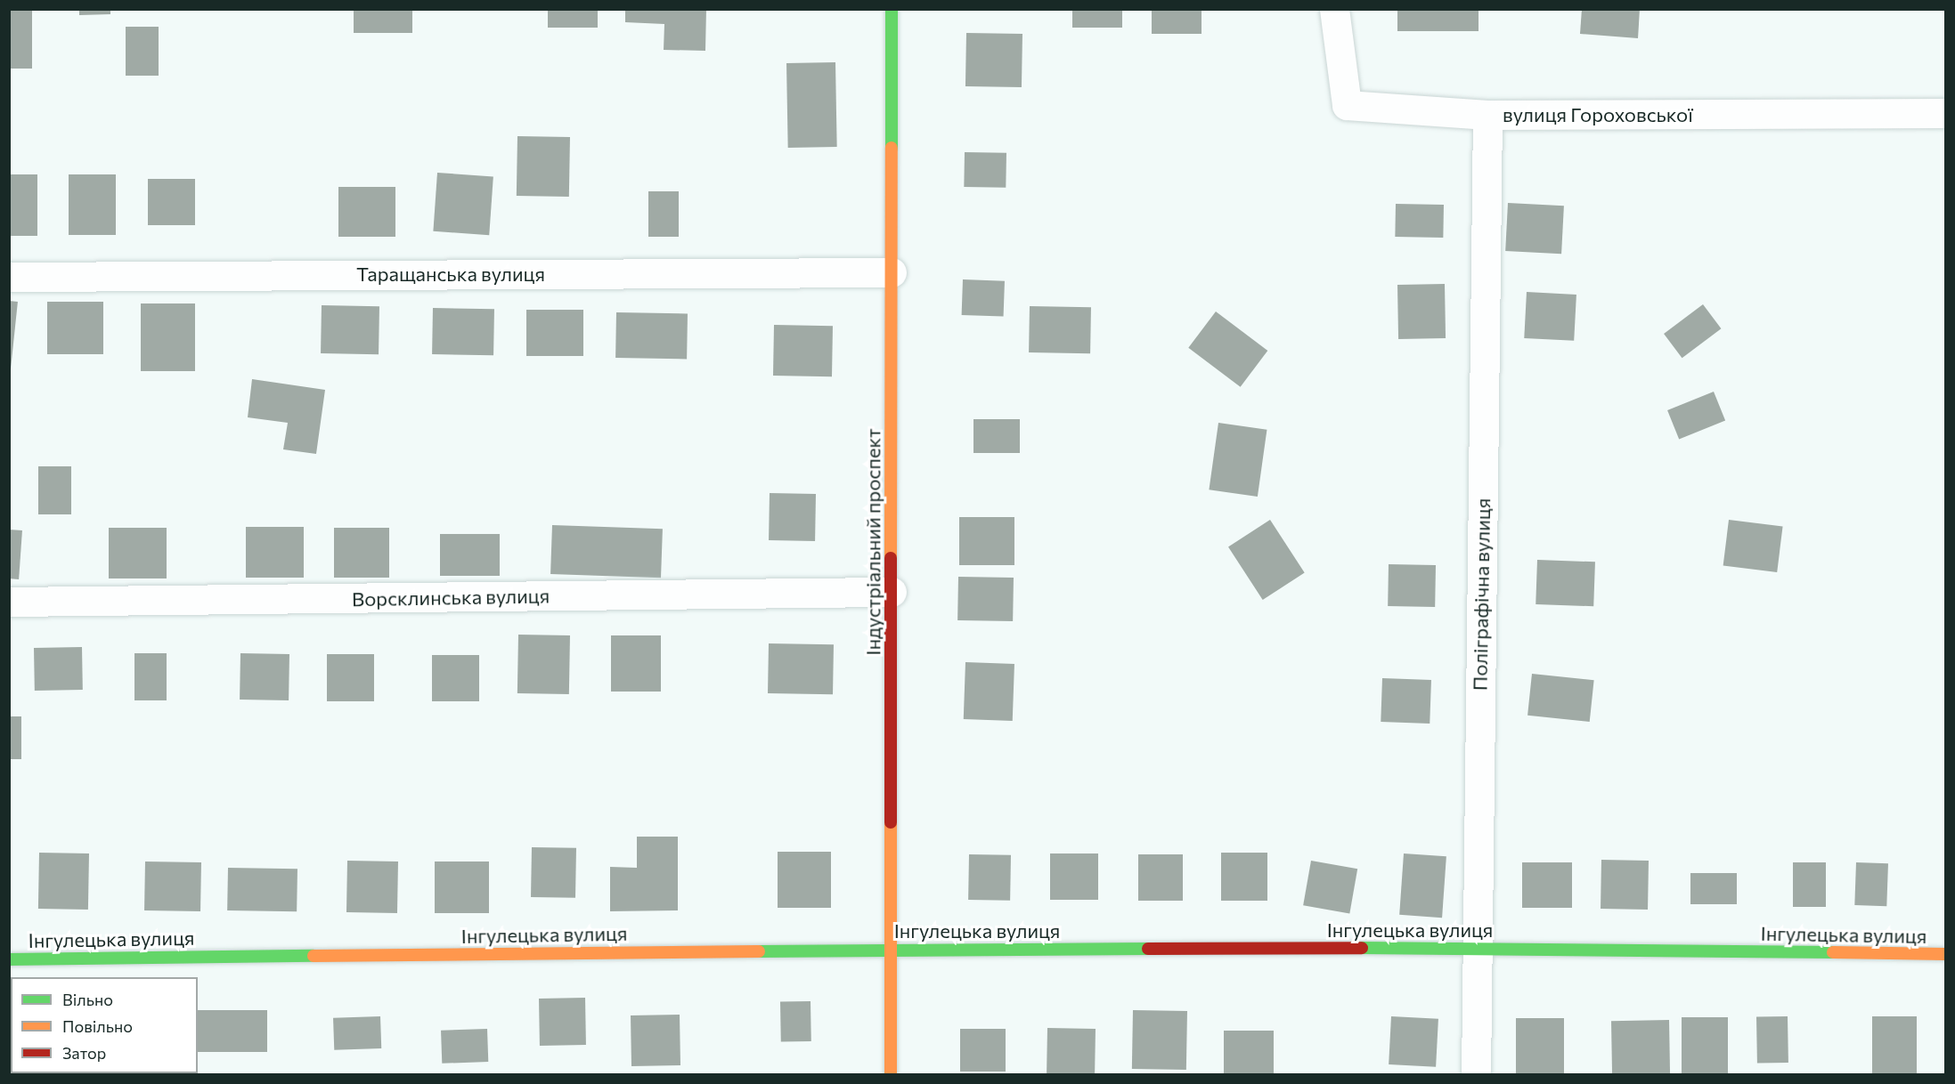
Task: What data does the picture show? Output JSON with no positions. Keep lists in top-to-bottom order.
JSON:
{
  "streets": {
    "street": [
      "вулиця Гороховської",
      "Таращанська вулиця",
      "Індустріальний проспект",
      "Поліграфічна вулиця",
      "Ворсклинська вулиця",
      "Інгулецька вулиця"
    ]
  },
  "crossings": [
    ["вулиця Гороховської", "Поліграфічна вулиця"],
    ["Таращанська вулиця", "Індустріальний проспект"],
    ["Індустріальний проспект", "Ворсклинська вулиця"],
    ["Індустріальний проспект", "Інгулецька вулиця"],
    ["Поліграфічна вулиця", "Інгулецька вулиця"]
  ],
  "legend": ["Вільно", "Повільно", "Затор"]
}
